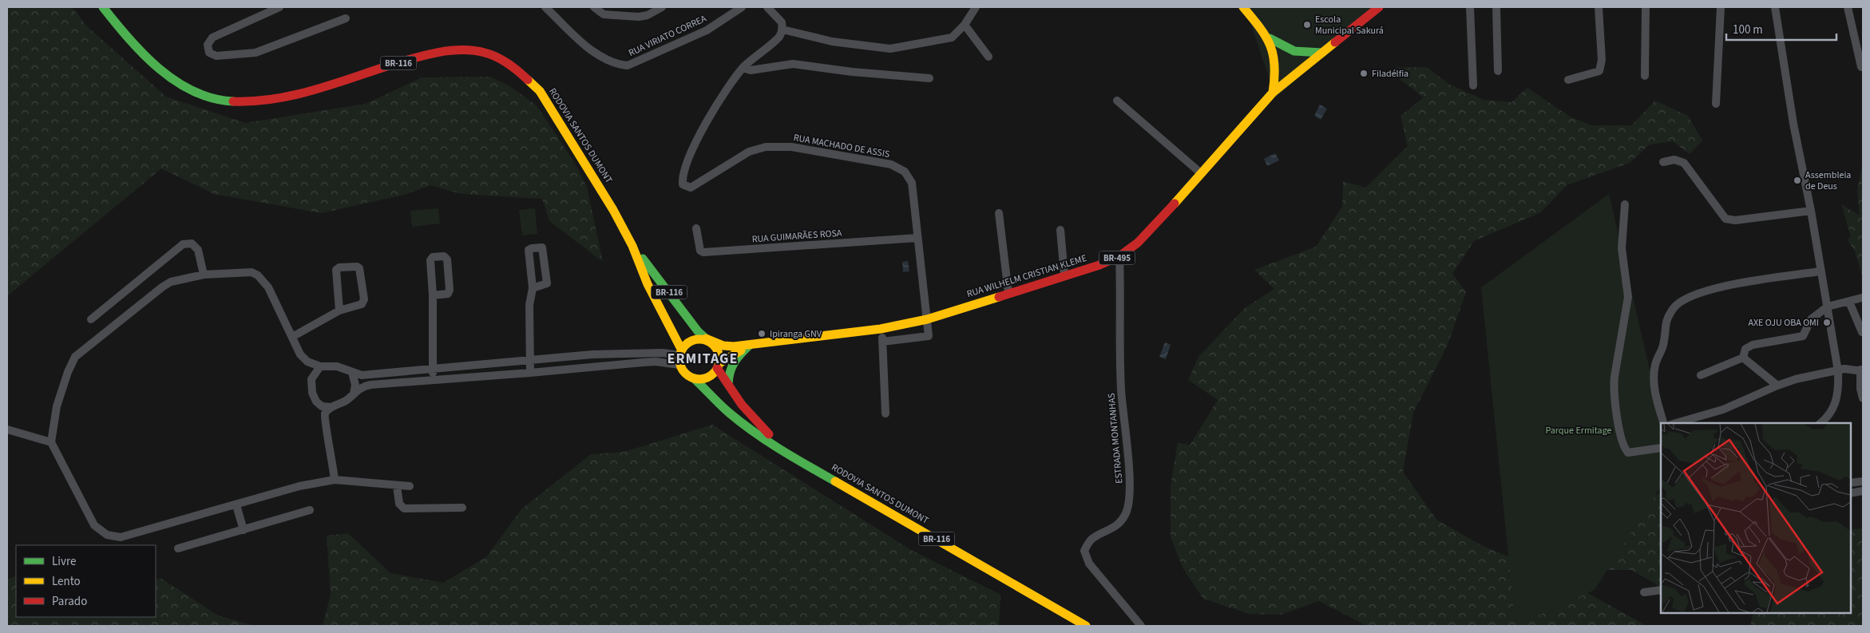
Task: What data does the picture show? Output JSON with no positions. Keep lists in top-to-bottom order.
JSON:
{
  "streets": {
    "main road": [
      "BR-116",
      "RODOVIA SANTOS DUMONT",
      "BR-495",
      "RUA WILHELM CRISTIAN KLEME"
    ],
    "street": [
      "RUA VIRIATO CORREA",
      "RUA MACHADO DE ASSIS",
      "RUA GUIMARÃES ROSA",
      "ESTRADA MONTANHAS"
    ]
  },
  "crossings": [
    ["BR-116", "RODOVIA SANTOS DUMONT"],
    ["BR-116", "BR-495"],
    ["RUA MACHADO DE ASSIS", "RUA GUIMARÃES ROSA"],
    ["RUA MACHADO DE ASSIS", "RUA WILHELM CRISTIAN KLEME"],
    ["BR-495", "RUA WILHELM CRISTIAN KLEME"],
    ["RUA WILHELM CRISTIAN KLEME", "ESTRADA MONTANHAS"]
  ],
  "districts": ["ERMITAGE"],
  "parks": ["Parque Ermitage"],
  "places": [
    "Escola Municipal Sakurá",
    "Filadélfia",
    "Assembleia de Deus",
    "AXE OJU OBA OMI",
    "Ipiranga GNV"
  ],
  "legend": ["Livre", "Lento", "Parado"],
  "scale_bar": "100 m"
}
